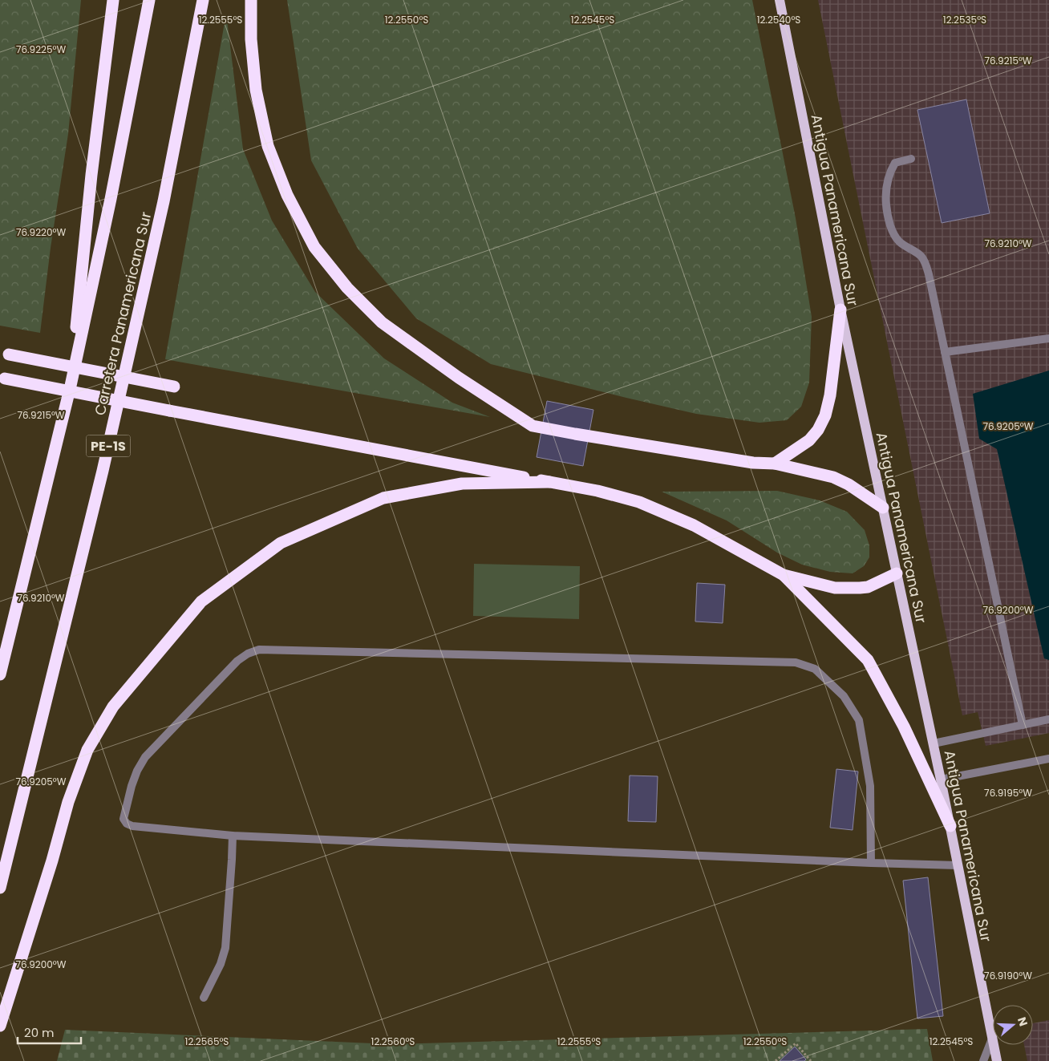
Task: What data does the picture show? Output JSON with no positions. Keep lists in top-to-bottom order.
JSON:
{
  "streets": {
    "highway": ["Carretera Panamericana Sur", "PE-1S"],
    "main road": ["Antigua Panamericana Sur"]
  },
  "scale_bar": "20 m",
  "north": "right",
  "coordinates": [
    "12.2555°S",
    "12.2550°S",
    "12.2545°S",
    "12.2540°S",
    "12.2535°S",
    "76.9225°W",
    "76.9215°W",
    "76.9220°W",
    "76.9210°W",
    "76.9205°W",
    "76.9200°W",
    "76.9195°W",
    "76.9190°W",
    "12.2565°S",
    "12.2560°S"
  ]
}
